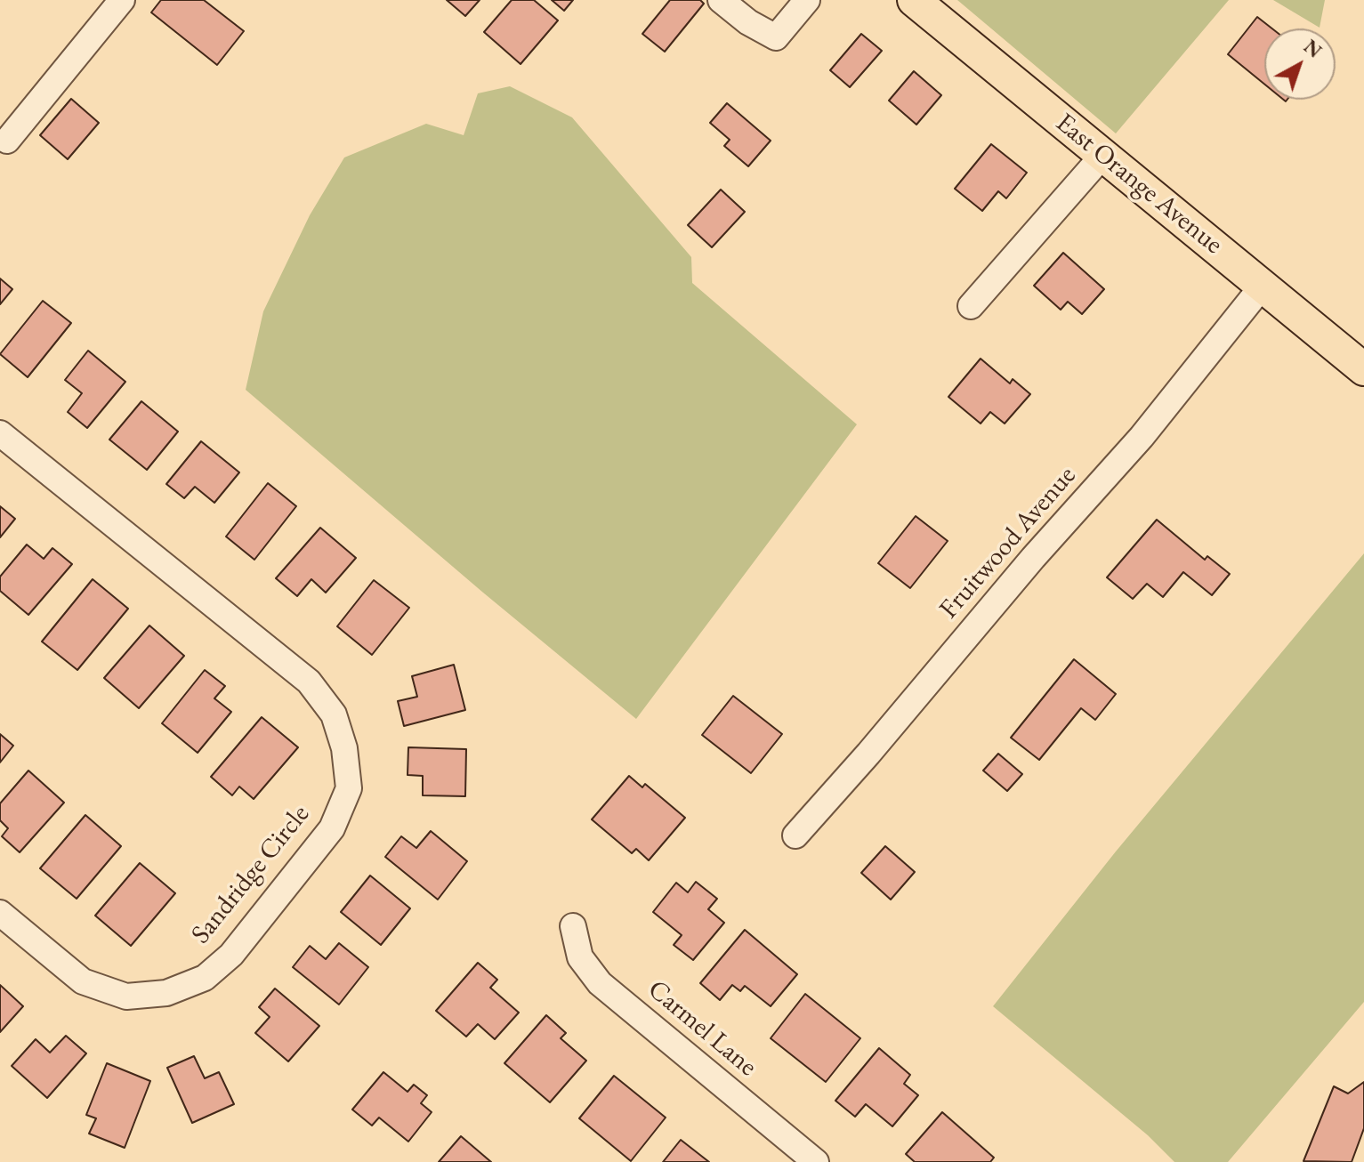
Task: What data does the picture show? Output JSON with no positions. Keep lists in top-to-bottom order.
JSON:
{
  "streets": {
    "main road": ["East Orange Avenue"],
    "street": ["Fruitwood Avenue", "Sandridge Circle", "Carmel Lane"]
  },
  "crossings": [
    ["East Orange Avenue", "Fruitwood Avenue"]
  ],
  "north": "top right"
}
